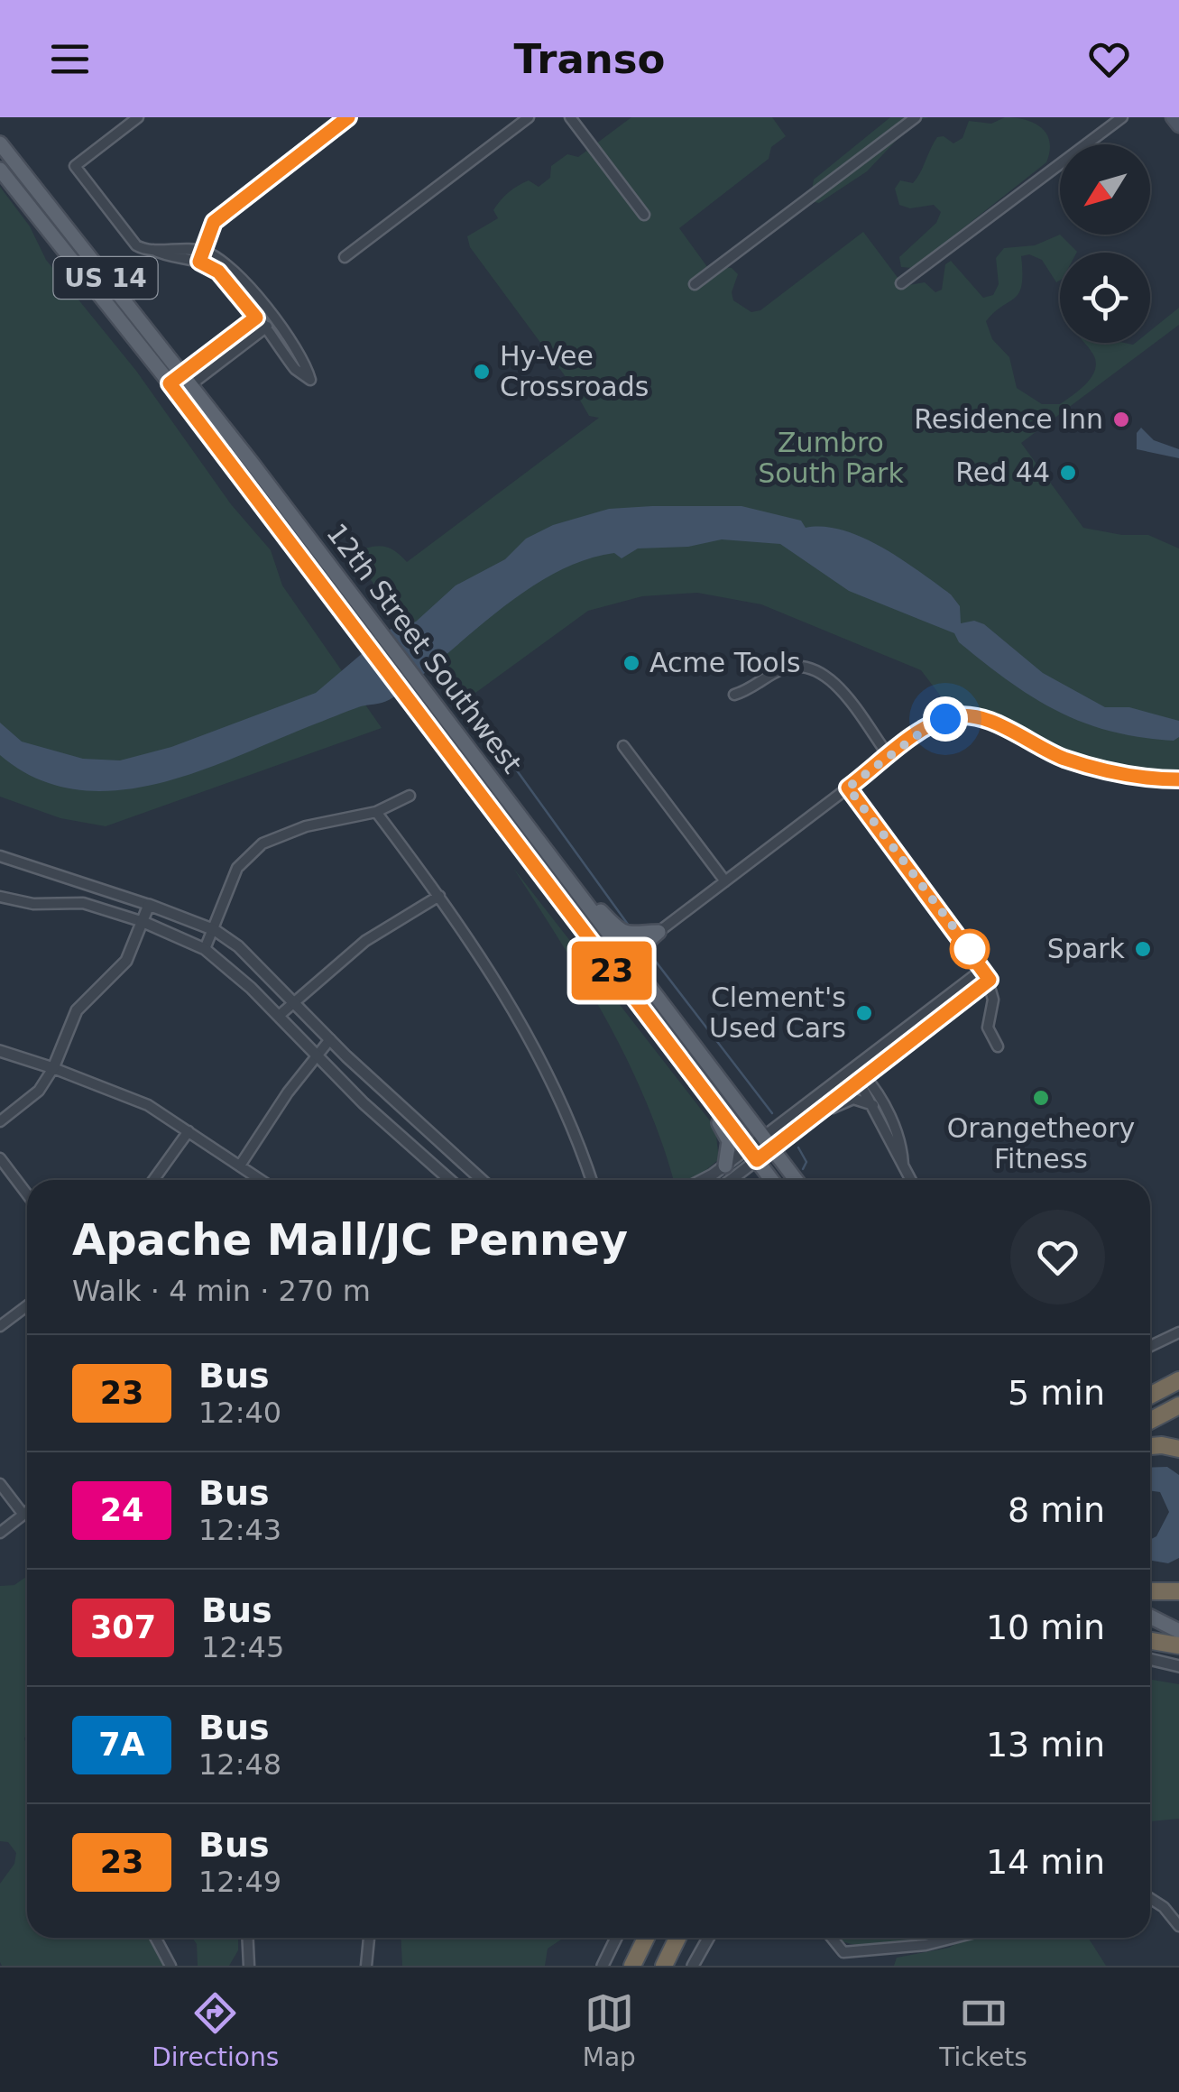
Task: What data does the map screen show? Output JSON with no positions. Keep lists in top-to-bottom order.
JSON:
{
  "streets": {
    "main road": ["US 14", "12th Street Southwest"]
  },
  "parks": ["Zumbro South Park"],
  "places": [
    "Hy-Vee Crossroads",
    "Residence Inn",
    "Red 44",
    "Acme Tools",
    "Spark",
    "Clement's Used Cars",
    "Orangetheory Fitness"
  ],
  "lines": ["bus line 23"],
  "north": "bottom left",
  "page": {
    "header": "Transo",
    "on_map": "23",
    "heading": ["Apache Mall/JC Penney", "Walk · 4 min · 270 m"],
    "list": [
      {
        "mark": "23",
        "name": "Bus",
        "note": "12:40",
        "value": "5 min"
      },
      {
        "mark": "24",
        "name": "Bus",
        "note": "12:43",
        "value": "8 min"
      },
      {
        "mark": "307",
        "name": "Bus",
        "note": "12:45",
        "value": "10 min"
      },
      {
        "mark": "7A",
        "name": "Bus",
        "note": "12:48",
        "value": "13 min"
      },
      {
        "mark": "23",
        "name": "Bus",
        "note": "12:49",
        "value": "14 min"
      }
    ],
    "tabs": ["Directions", "Map", "Tickets"]
  }
}
